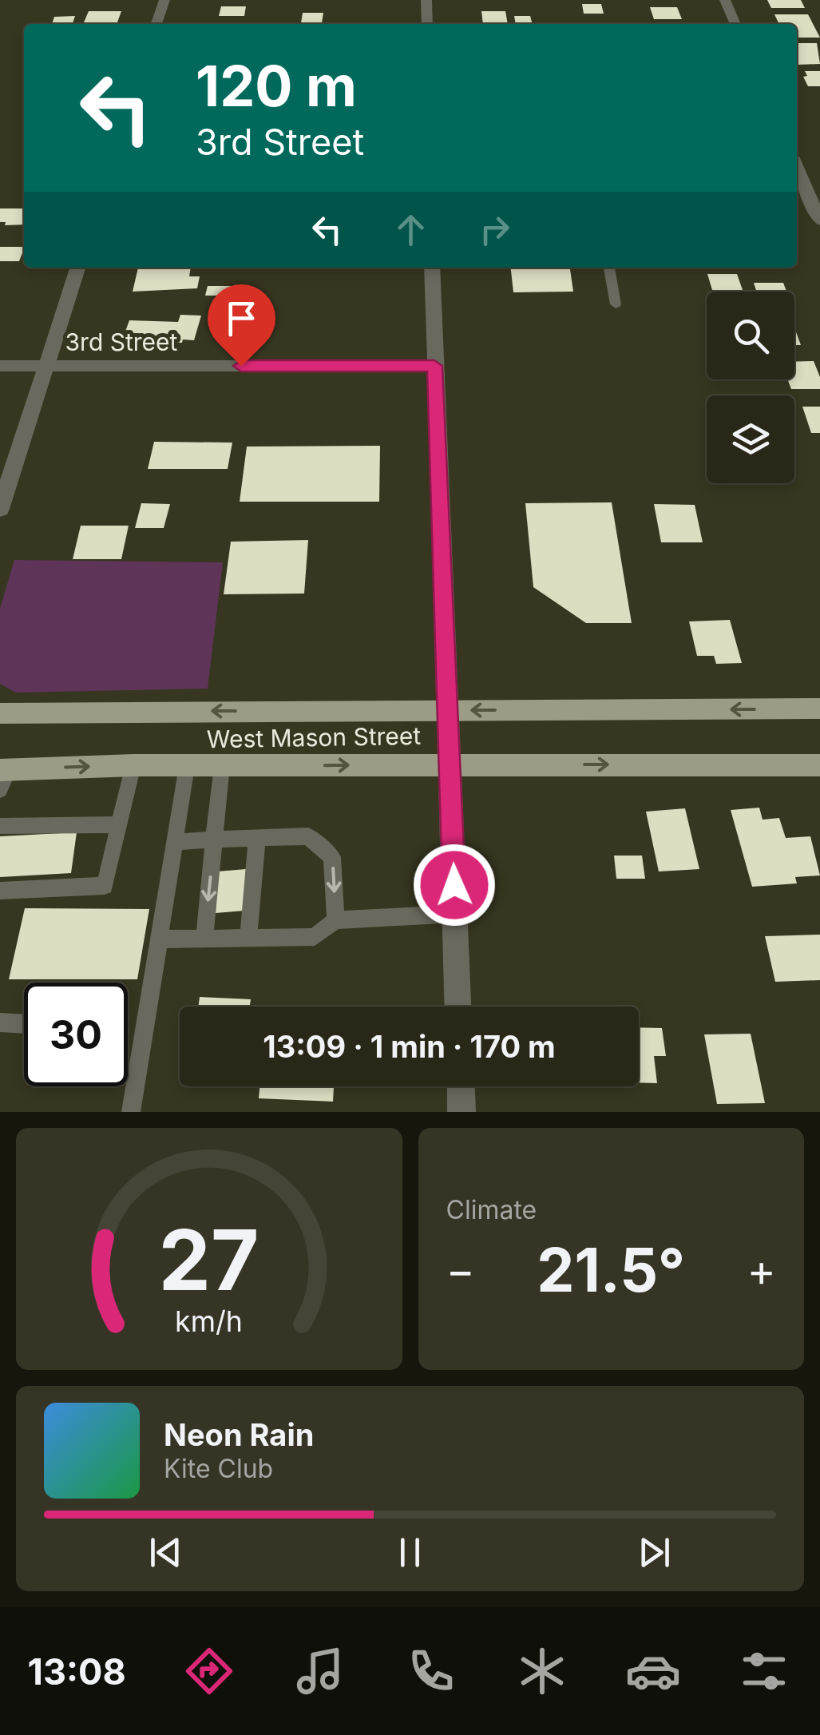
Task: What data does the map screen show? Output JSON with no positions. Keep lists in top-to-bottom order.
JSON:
{
  "streets": {
    "main road": ["West Mason Street"],
    "street": ["3rd Street"]
  },
  "page": {
    "turn": ["120 m", "3rd Street"],
    "limit": "30",
    "trip": "13:09 · 1 min · 170 m",
    "tile": "Climate",
    "heat": ["−", "21.5°", "+"],
    "song": ["Neon Rain", "Kite Club"],
    "tabs": "13:08",
    "gauge": ["27", "km/h"]
  }
}
